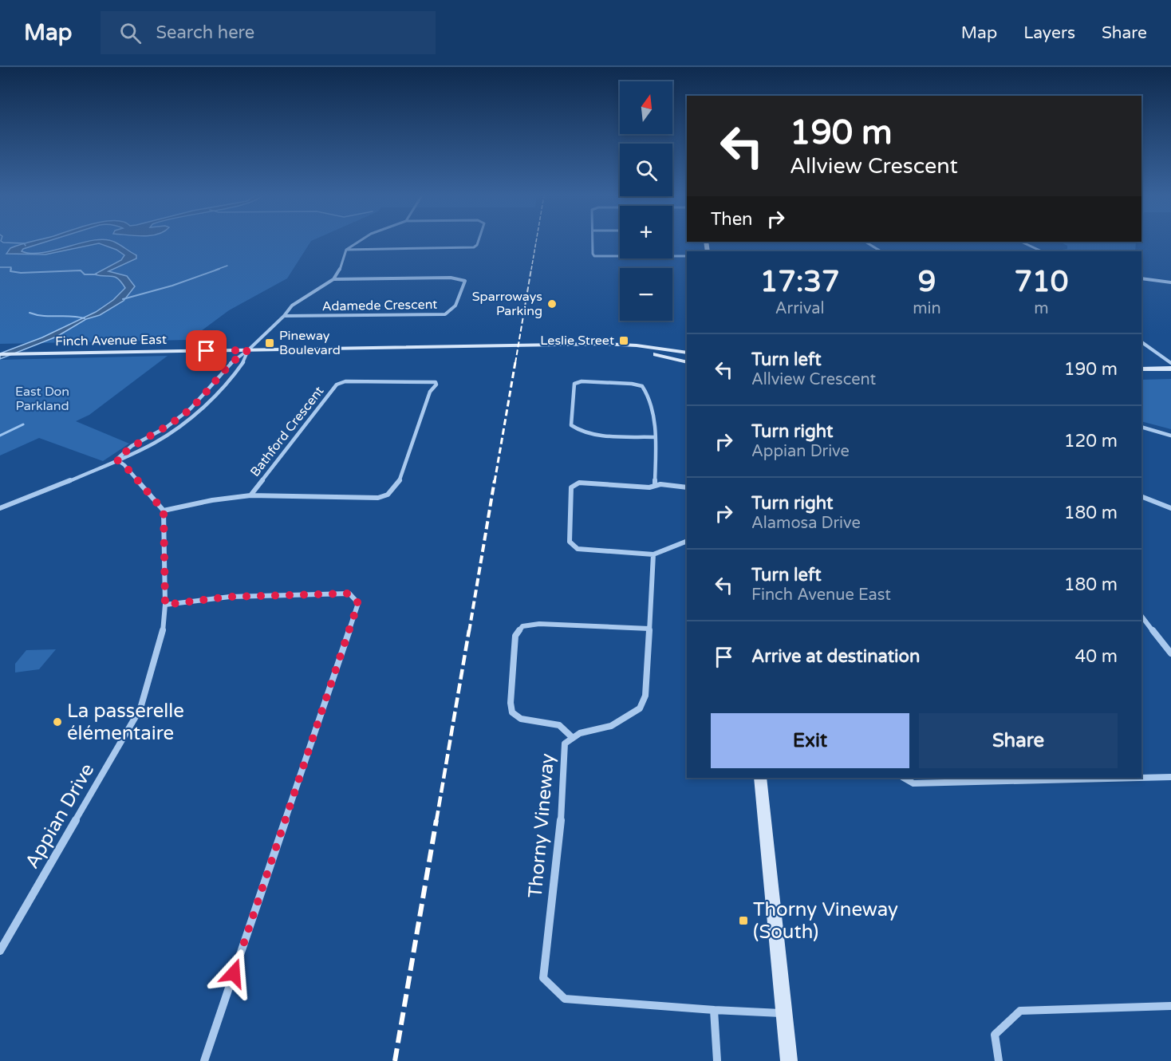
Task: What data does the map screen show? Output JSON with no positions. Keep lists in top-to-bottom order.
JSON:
{
  "streets": {
    "main road": ["Finch Avenue East"],
    "street": [
      "Adamede Crescent",
      "Bathford Crescent",
      "Appian Drive",
      "Thorny Vineway"
    ]
  },
  "parks": ["East Don Parkland"],
  "places": {
    "other": ["Sparroways Parking", "La passerelle élémentaire"],
    "transit": ["Leslie Street", "Pineway Boulevard", "Thorny Vineway (South)"]
  },
  "north": "top",
  "page": {
    "header": "Map",
    "search": "Search here",
    "nav": ["Map", "Layers", "Share"],
    "map_buttons": ["+", "−"],
    "turn": ["190 m", "Allview Crescent"],
    "then": "Then",
    "eta": [
      "17:37",
      "Arrival",
      "9",
      "min",
      "710",
      "m"
    ],
    "list": [
      {
        "name": "Turn left",
        "note": "Allview Crescent",
        "value": "190 m"
      },
      {
        "name": "Turn right",
        "note": "Appian Drive",
        "value": "120 m"
      },
      {
        "name": "Turn right",
        "note": "Alamosa Drive",
        "value": "180 m"
      },
      {
        "name": "Turn left",
        "note": "Finch Avenue East",
        "value": "180 m"
      },
      {
        "name": "Arrive at destination",
        "value": "40 m"
      }
    ],
    "buttons": ["Exit", "Share"]
  }
}
